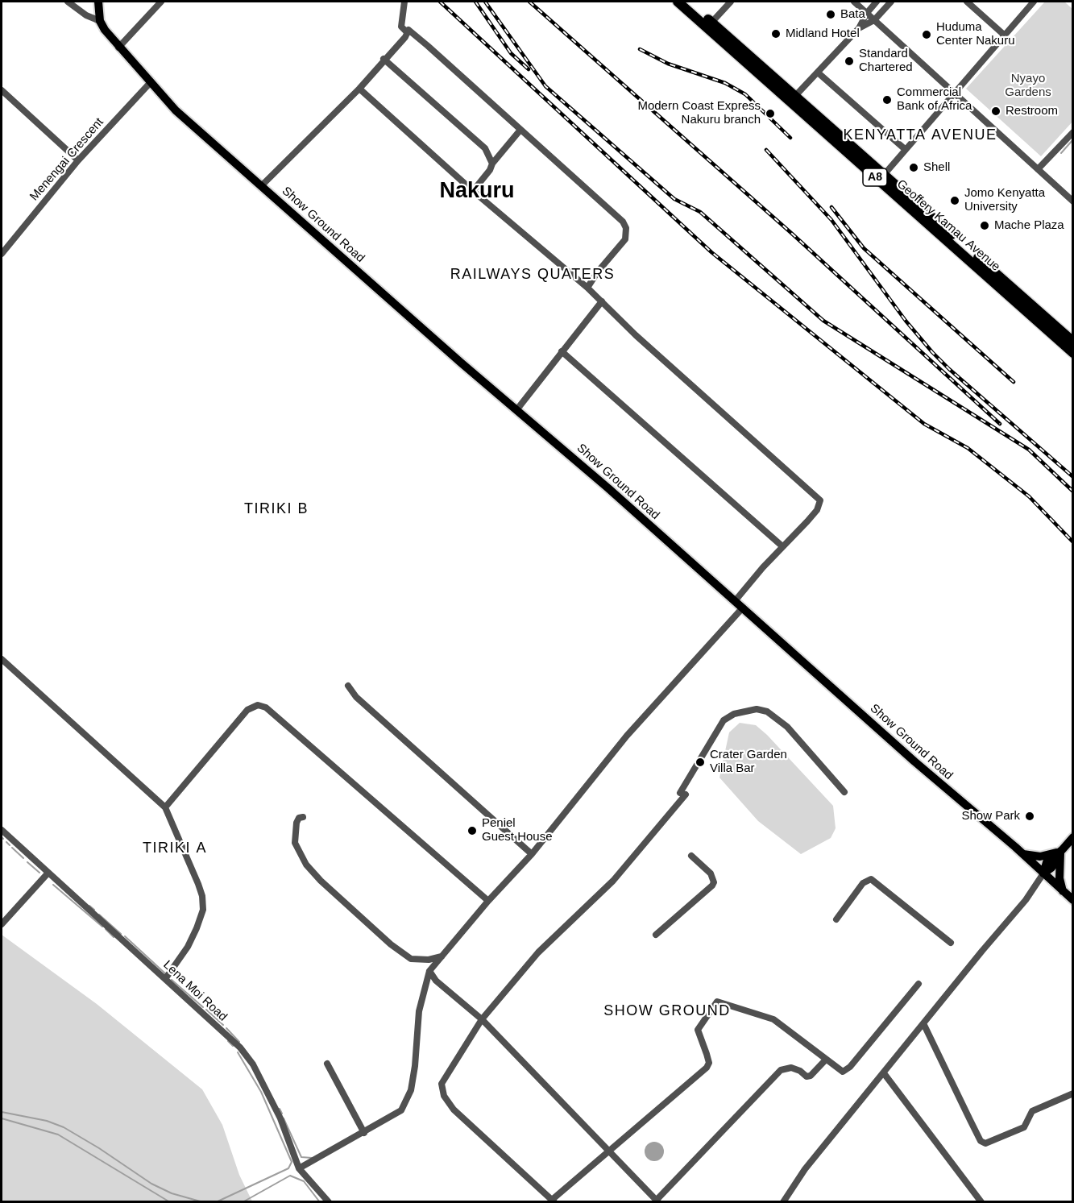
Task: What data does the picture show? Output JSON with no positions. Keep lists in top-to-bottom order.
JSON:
{
  "streets": {
    "highway": ["A8", "Geoffery Kamau Avenue"],
    "main road": ["Show Ground Road"],
    "street": ["Menengai Crescent", "Lena Moi Road"]
  },
  "crossings": [
    ["Menengai Crescent", "Show Ground Road"]
  ],
  "districts": [
    "KENYATTA AVENUE",
    "Nakuru",
    "RAILWAYS QUATERS",
    "TIRIKI B",
    "TIRIKI A",
    "SHOW GROUND"
  ],
  "parks": ["Nyayo Gardens"],
  "places": [
    "Bata",
    "Midland Hotel",
    "Huduma Center Nakuru",
    "Standard Chartered",
    "Commercial Bank of Africa",
    "Restroom",
    "Modern Coast Express Nakuru branch",
    "Shell",
    "Jomo Kenyatta University",
    "Mache Plaza",
    "Crater Garden Villa Bar",
    "Show Park",
    "Peniel Guest House"
  ]
}
